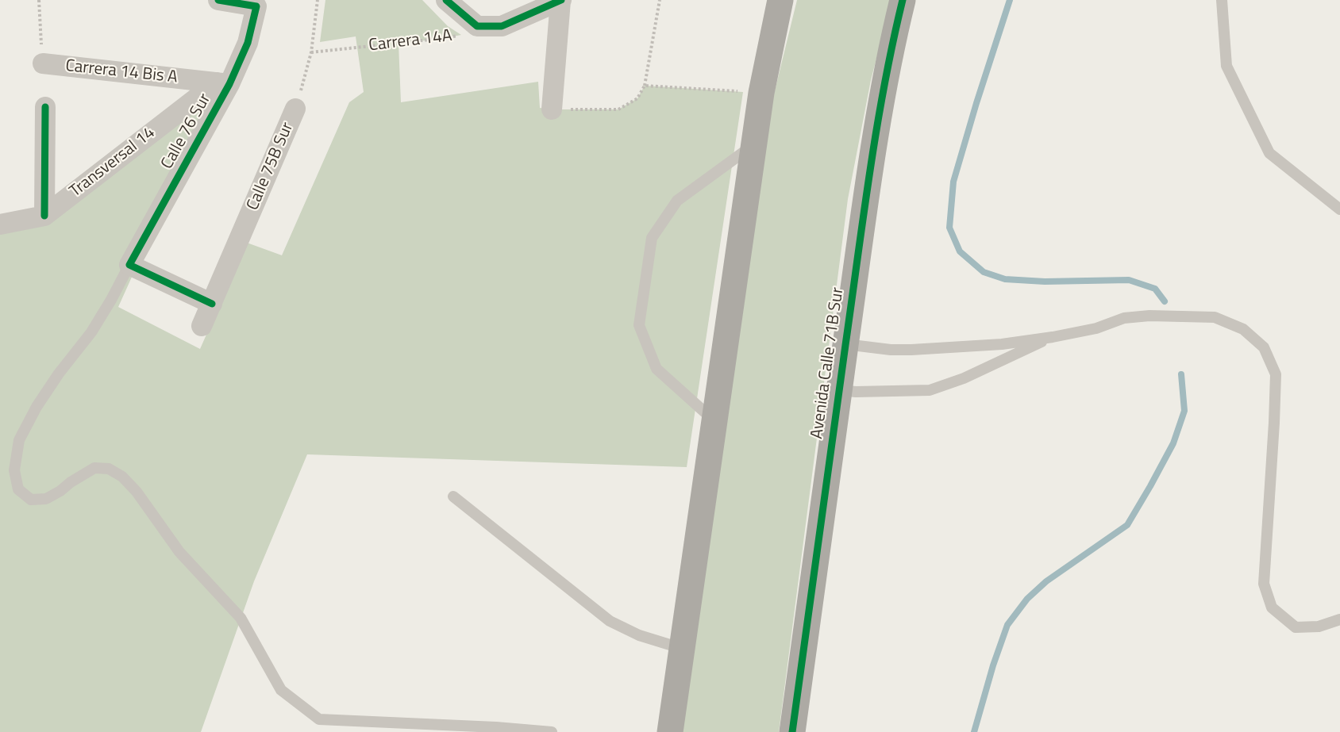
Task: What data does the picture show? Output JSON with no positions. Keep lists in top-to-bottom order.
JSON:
{
  "streets": {
    "highway": ["Avenida Calle 71B Sur"],
    "street": [
      "Carrera 14 Bis A",
      "Calle 76 Sur",
      "Transversal 14",
      "Calle 75B Sur"
    ],
    "path": ["Carrera 14A"]
  },
  "crossings": [
    ["Carrera 14A", "Calle 75B Sur"],
    ["Carrera 14 Bis A", "Calle 76 Sur"],
    ["Carrera 14 Bis A", "Transversal 14"],
    ["Calle 76 Sur", "Transversal 14"]
  ]
}
